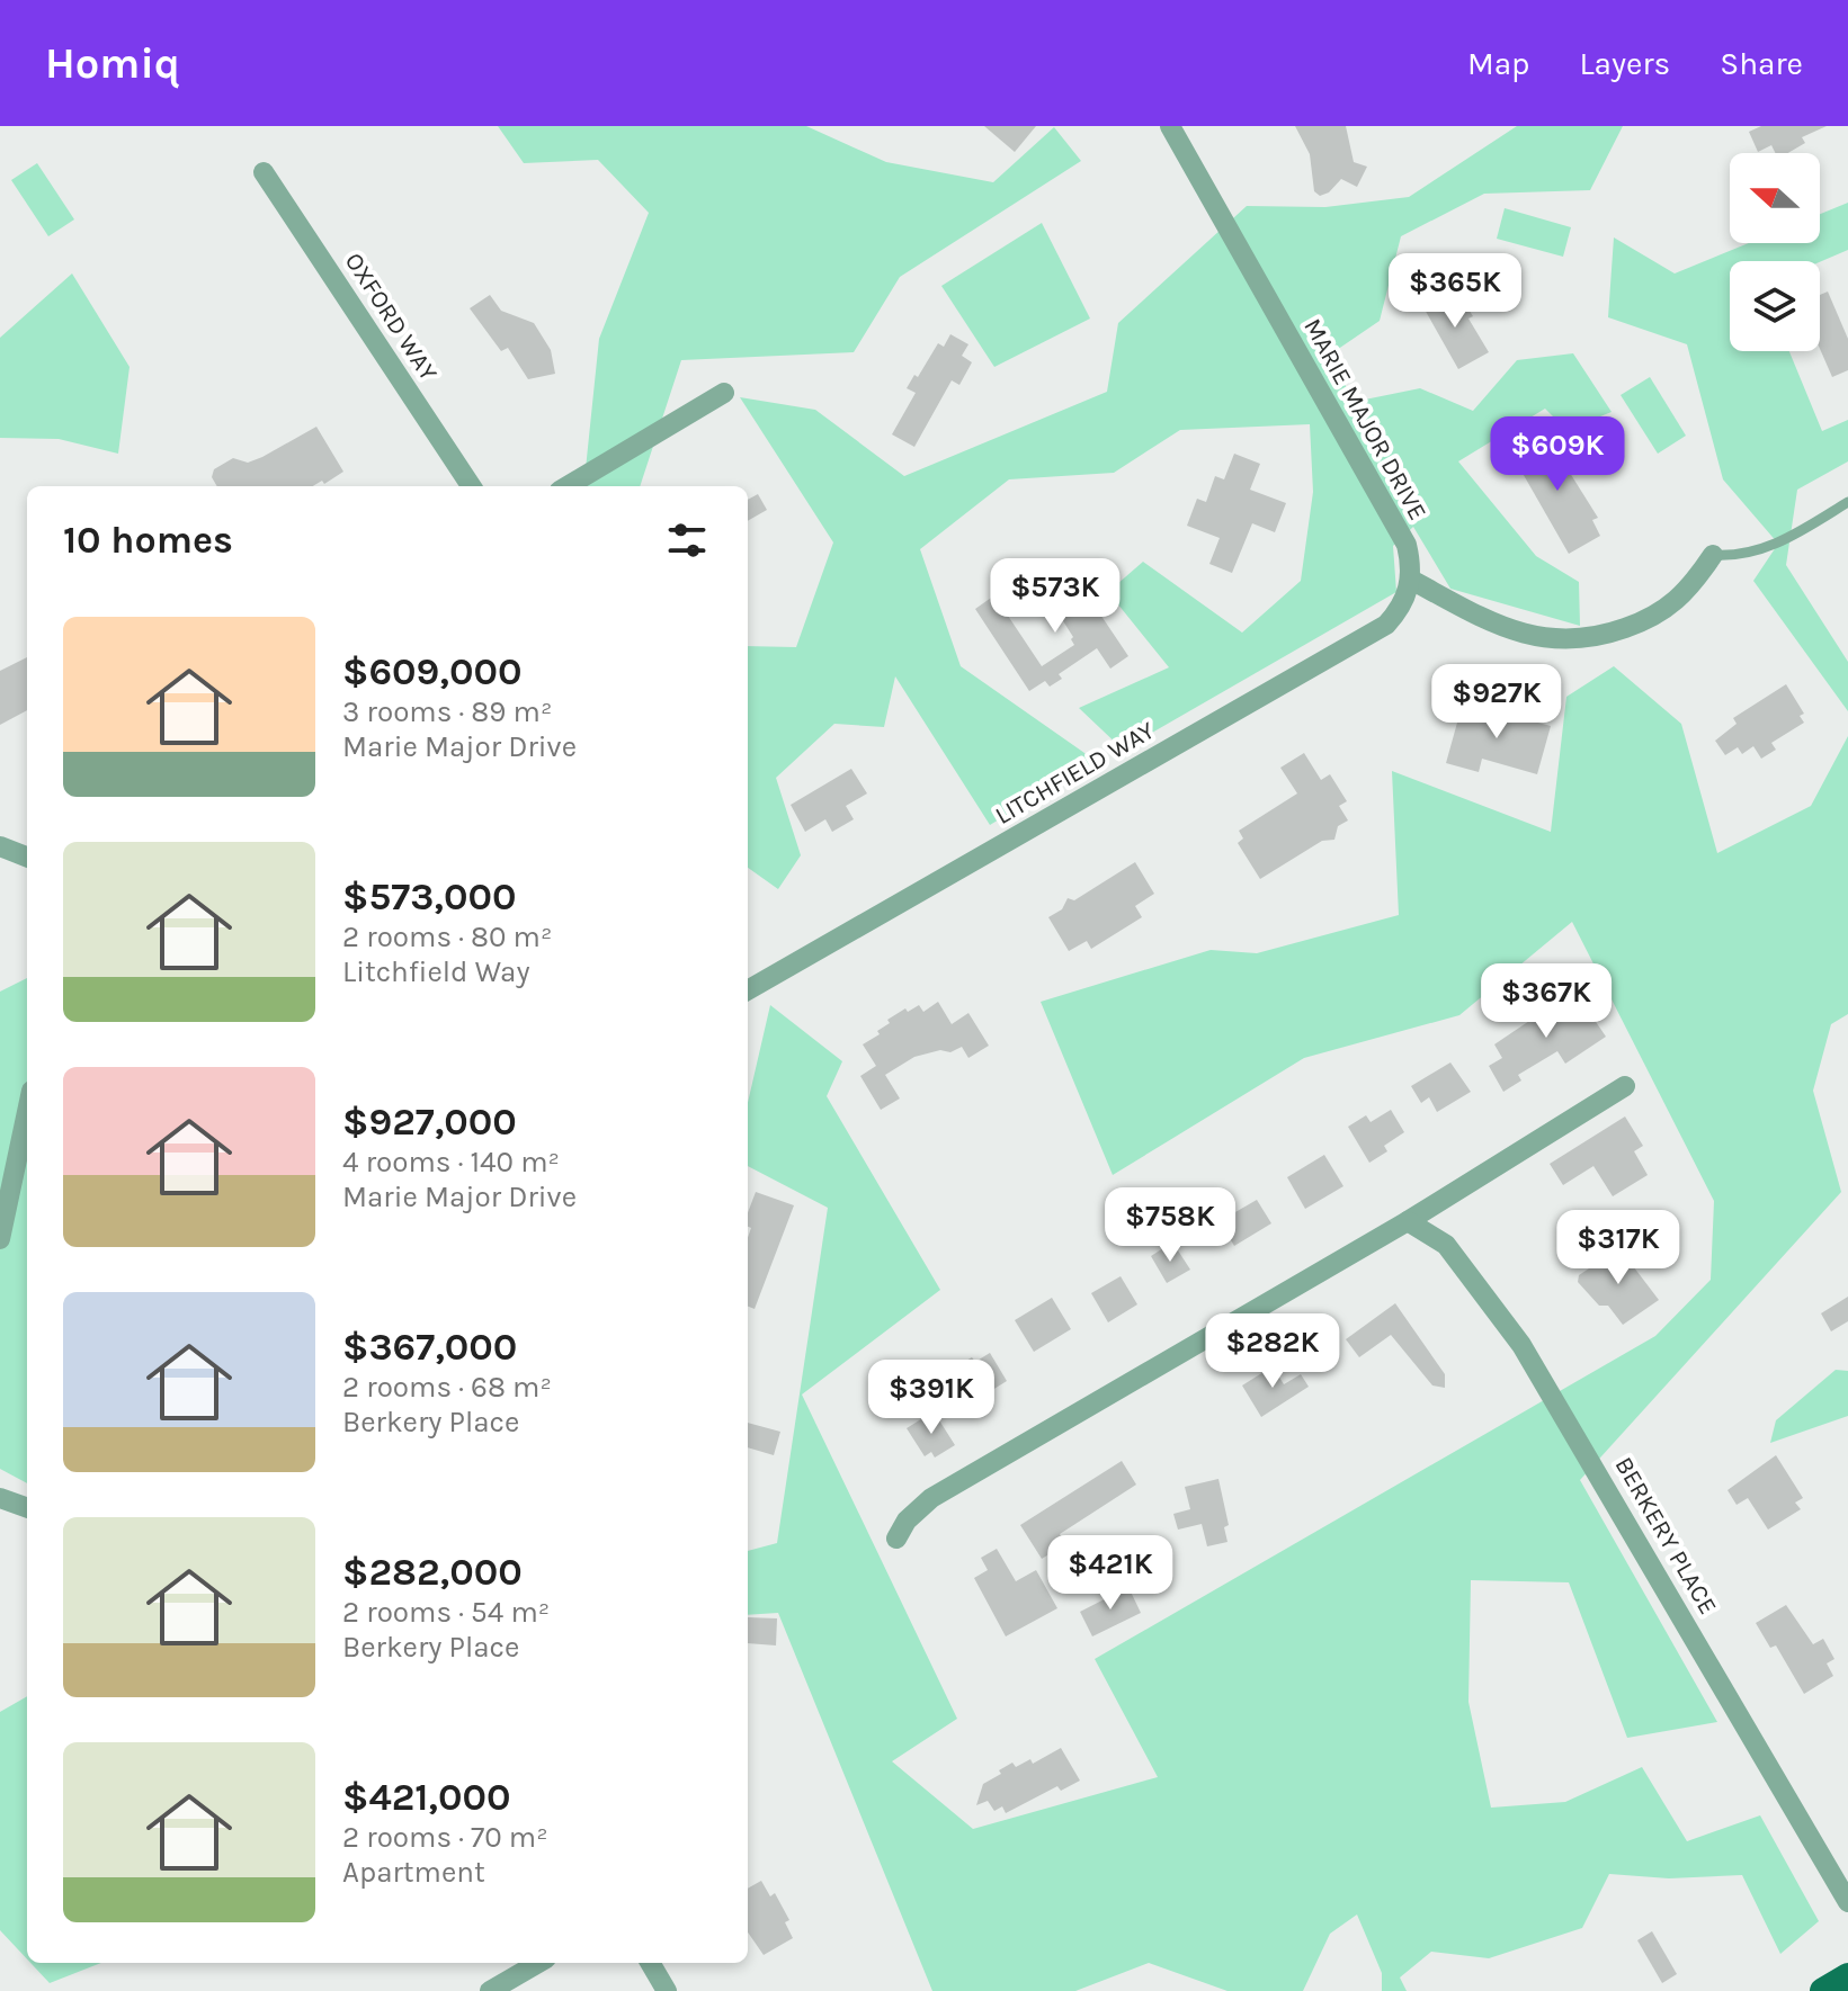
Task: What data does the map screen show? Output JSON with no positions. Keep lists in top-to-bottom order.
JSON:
{
  "streets": {
    "street": [
      "OXFORD WAY",
      "MARIE MAJOR DRIVE",
      "LITCHFIELD WAY",
      "BERKERY PLACE"
    ]
  },
  "crossings": [
    ["MARIE MAJOR DRIVE", "LITCHFIELD WAY"]
  ],
  "north": "left",
  "page": {
    "header": "Homiq",
    "nav": ["Map", "Layers", "Share"],
    "price": [
      "$365K",
      "$609K",
      "$573K",
      "$927K",
      "$367K",
      "$758K",
      "$317K",
      "$282K",
      "$391K",
      "$421K"
    ],
    "heading": "10 homes",
    "list": [
      {
        "name": "$609,000",
        "note": "3 rooms · 89 m² · Marie Major Drive"
      },
      {
        "name": "$573,000",
        "note": "2 rooms · 80 m² · Litchfield Way"
      },
      {
        "name": "$927,000",
        "note": "4 rooms · 140 m² · Marie Major Drive"
      },
      {
        "name": "$367,000",
        "note": "2 rooms · 68 m² · Berkery Place"
      },
      {
        "name": "$282,000",
        "note": "2 rooms · 54 m² · Berkery Place"
      },
      {
        "name": "$421,000",
        "note": "2 rooms · 70 m² · Apartment"
      }
    ]
  }
}
